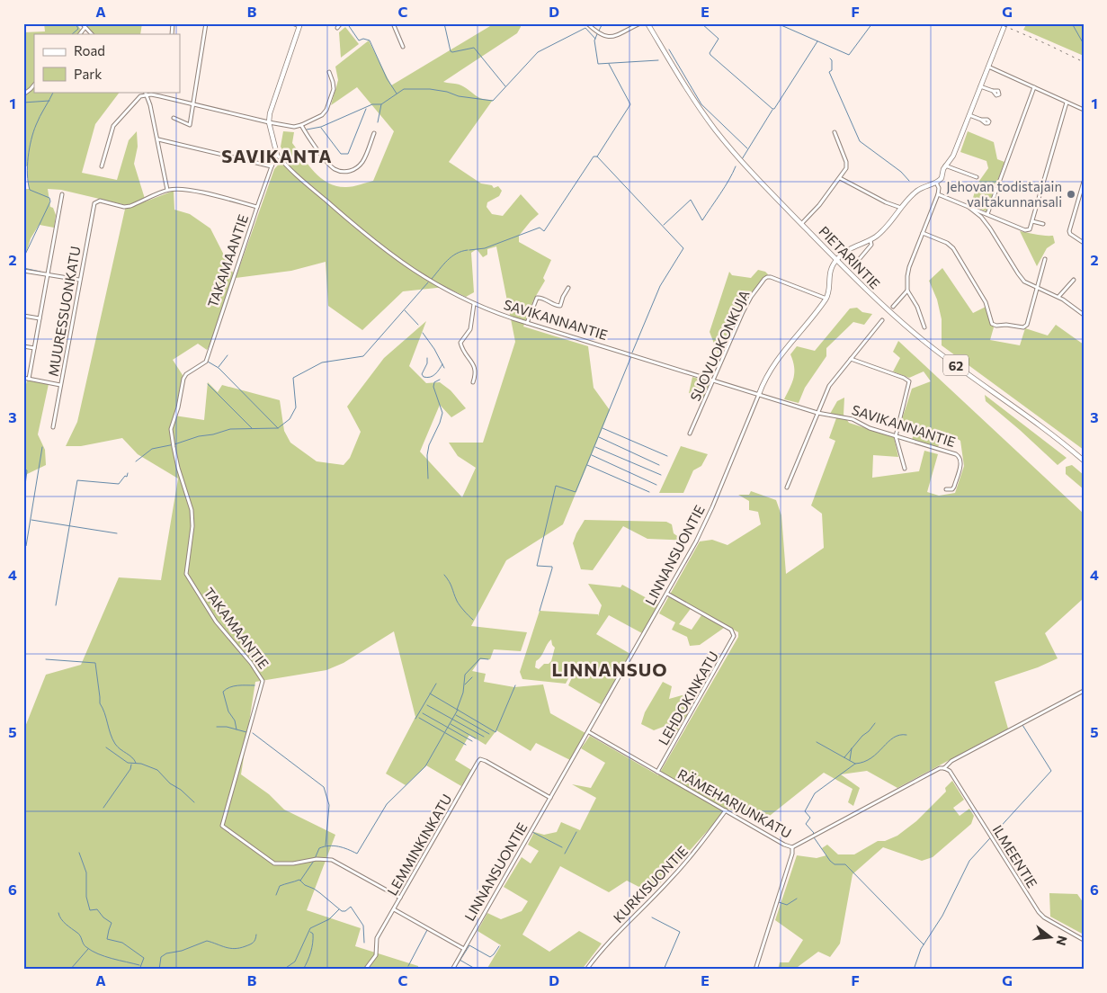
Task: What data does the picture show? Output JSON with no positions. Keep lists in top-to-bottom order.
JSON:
{
  "streets": {
    "main road": [
      "PIETARINTIE",
      "SAVIKANNANTIE",
      "62",
      "LINNANSUONTIE"
    ],
    "street": [
      "TAKAMAANTIE",
      "MUURESSUONKATU",
      "SUOVUOKONKUJA",
      "LEHDOKINKATU",
      "RÄMEHARJUNKATU",
      "LEMMINKINKATU",
      "ILMEENTIE",
      "KURKISUONTIE"
    ]
  },
  "crossings": [
    ["TAKAMAANTIE", "SAVIKANNANTIE"],
    ["TAKAMAANTIE", "LEMMINKINKATU"],
    ["SAVIKANNANTIE", "SUOVUOKONKUJA"],
    ["SAVIKANNANTIE", "LINNANSUONTIE"],
    ["SUOVUOKONKUJA", "LINNANSUONTIE"],
    ["LINNANSUONTIE", "LEHDOKINKATU"],
    ["LINNANSUONTIE", "RÄMEHARJUNKATU"],
    ["LINNANSUONTIE", "LEMMINKINKATU"],
    ["LEHDOKINKATU", "RÄMEHARJUNKATU"],
    ["RÄMEHARJUNKATU", "ILMEENTIE"],
    ["RÄMEHARJUNKATU", "KURKISUONTIE"]
  ],
  "districts": ["SAVIKANTA", "LINNANSUO"],
  "places": ["Jehovan todistajain valtakunnansali"],
  "legend": ["Road", "Park"],
  "north": "right",
  "grid": {
    "columns": [
      "A",
      "B",
      "C",
      "D",
      "E",
      "F",
      "G"
    ],
    "rows": [
      "1",
      "2",
      "3",
      "4",
      "5",
      "6"
    ]
  }
}
